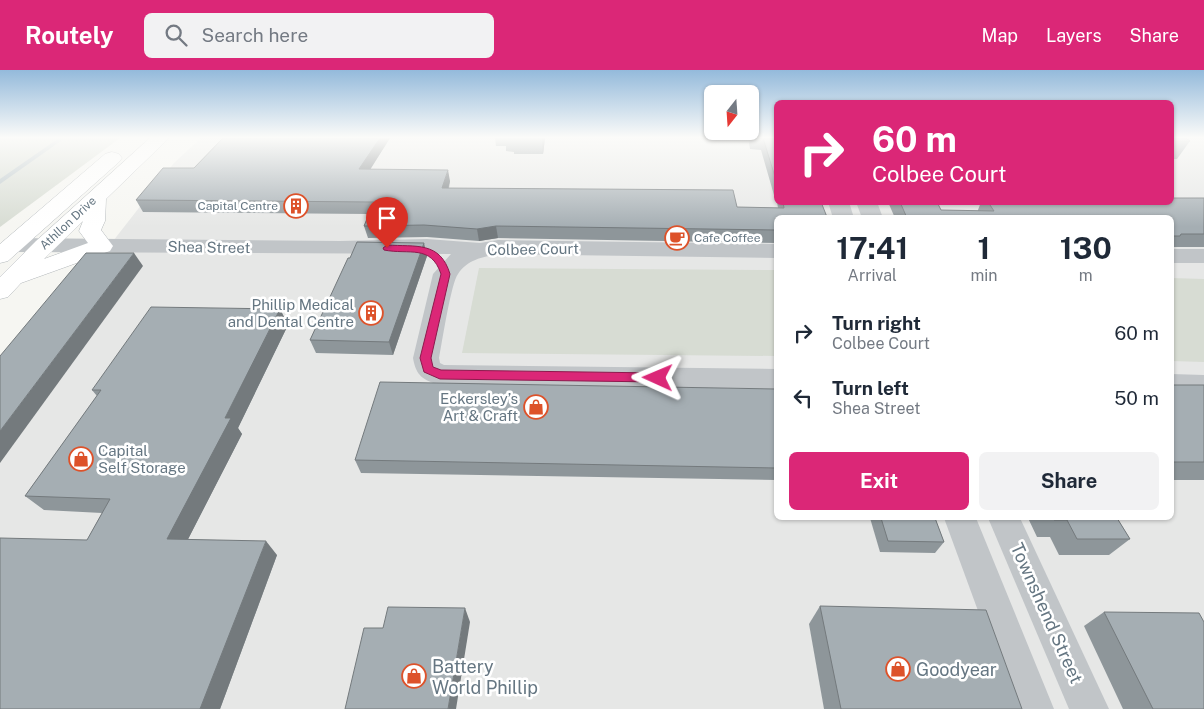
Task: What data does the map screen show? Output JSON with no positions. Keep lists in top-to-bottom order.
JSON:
{
  "streets": {
    "main road": ["Athllon Drive"],
    "street": ["Shea Street", "Colbee Court", "Townshend Street"]
  },
  "crossings": [
    ["Athllon Drive", "Shea Street"],
    ["Shea Street", "Colbee Court"]
  ],
  "places": {
    "building": ["Capital Centre", "Phillip Medical and Dental Centre"],
    "cafe": ["Cafe Coffee"],
    "shop": [
      "Eckersley’s Art & Craft",
      "Capital Self Storage",
      "Goodyear",
      "Battery World Phillip"
    ]
  },
  "north": "bottom",
  "page": {
    "header": "Routely",
    "search": "Search here",
    "nav": ["Map", "Layers", "Share"],
    "turn": ["60 m", "Colbee Court"],
    "eta": [
      "17:41",
      "Arrival",
      "1",
      "min",
      "130",
      "m"
    ],
    "list": [
      {
        "name": "Turn right",
        "note": "Colbee Court",
        "value": "60 m"
      },
      {
        "name": "Turn left",
        "note": "Shea Street",
        "value": "50 m"
      }
    ],
    "buttons": ["Exit", "Share"]
  }
}
